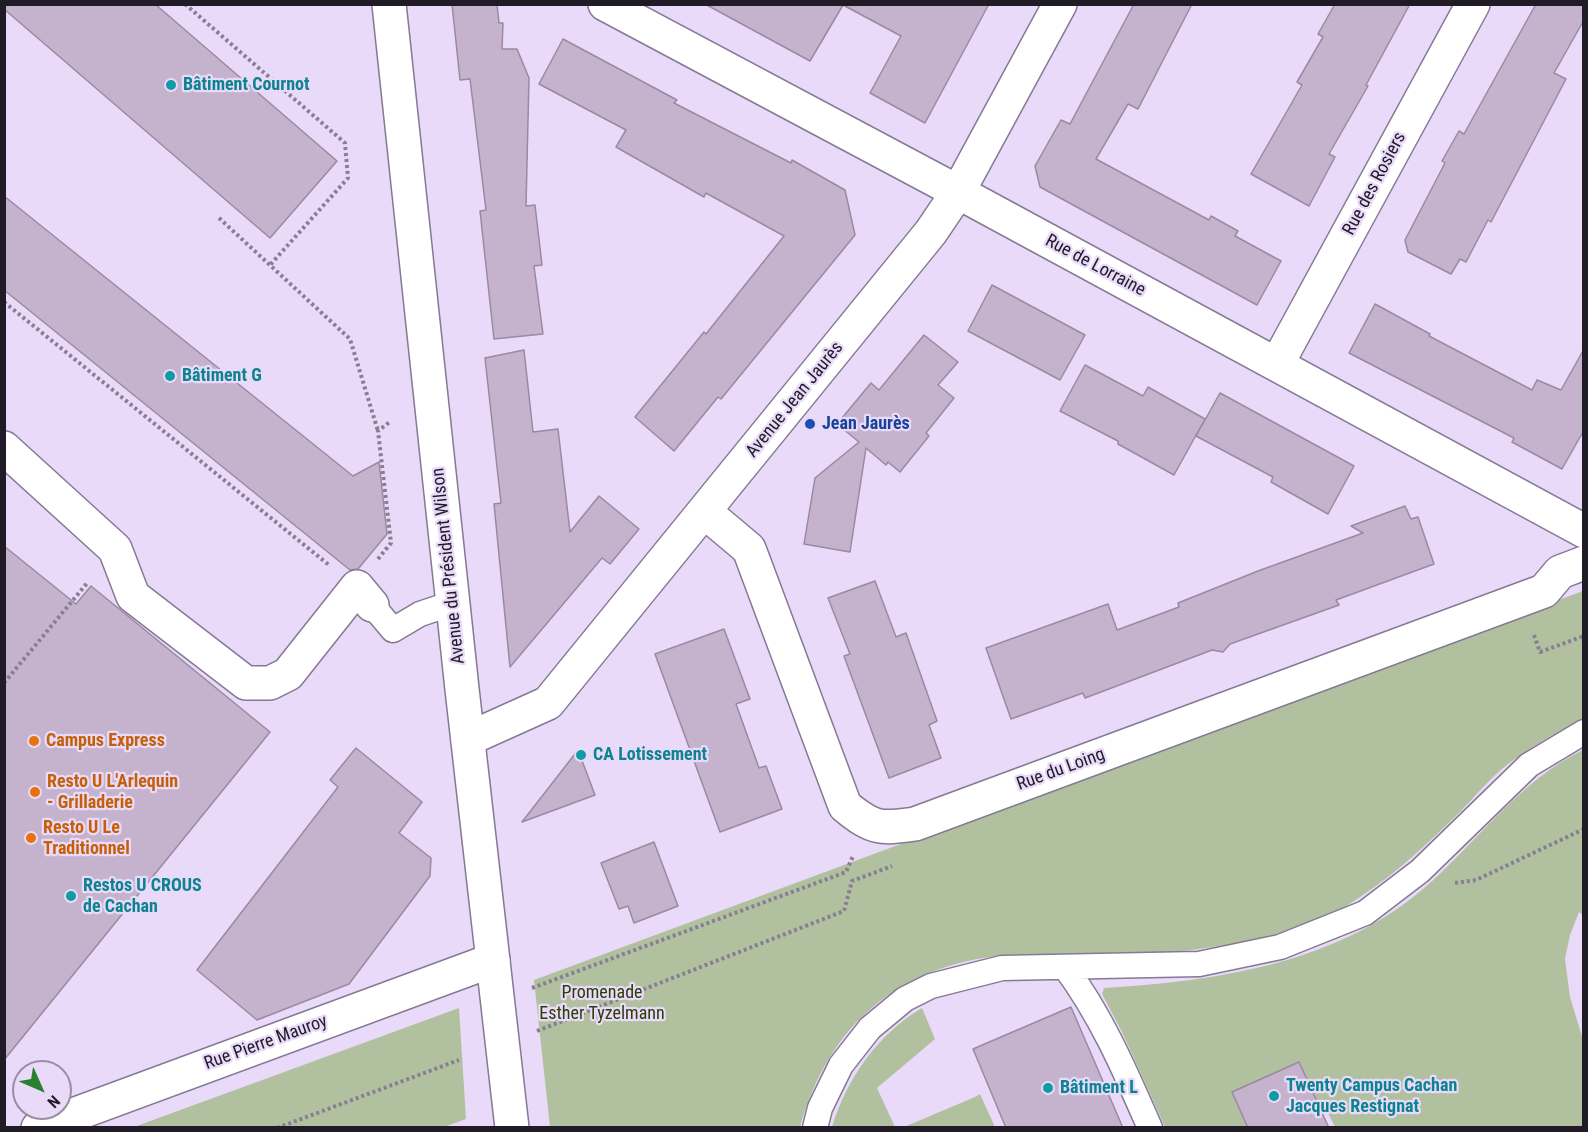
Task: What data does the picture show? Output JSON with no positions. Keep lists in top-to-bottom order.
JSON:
{
  "streets": {
    "street": [
      "Rue des Rosiers",
      "Rue de Lorraine",
      "Avenue Jean Jaurès",
      "Avenue du Président Wilson",
      "Rue du Loing",
      "Rue Pierre Mauroy"
    ]
  },
  "crossings": [
    ["Rue des Rosiers", "Rue de Lorraine"],
    ["Rue de Lorraine", "Avenue Jean Jaurès"],
    ["Avenue Jean Jaurès", "Avenue du Président Wilson"],
    ["Avenue Jean Jaurès", "Rue du Loing"],
    ["Avenue du Président Wilson", "Rue Pierre Mauroy"]
  ],
  "parks": ["Promenade Esther Tyzelmann"],
  "places": [
    "Bâtiment Cournot",
    "Bâtiment G",
    "Jean Jaurès",
    "Campus Express",
    "CA Lotissement",
    "Resto U L'Arlequin - Grilladerie",
    "Resto U Le Traditionnel",
    "Restos U CROUS de Cachan",
    "Bâtiment L",
    "Twenty Campus Cachan Jacques Restignat"
  ],
  "north": "bottom right"
}
